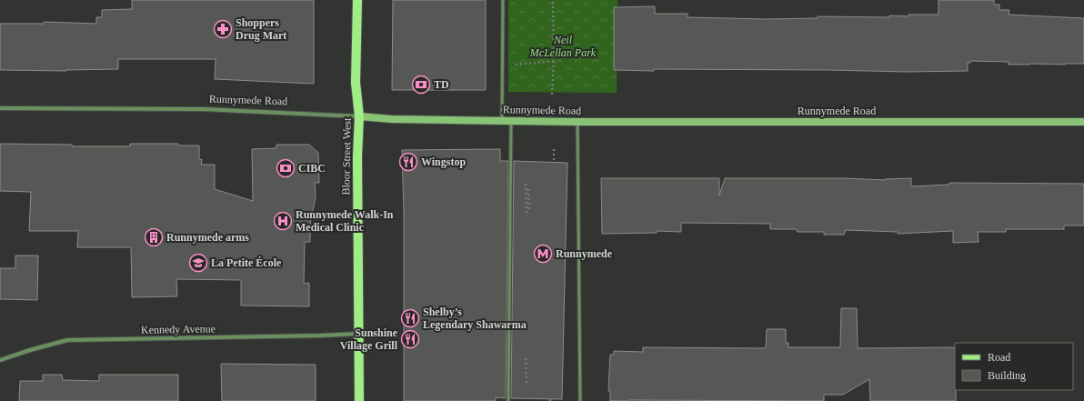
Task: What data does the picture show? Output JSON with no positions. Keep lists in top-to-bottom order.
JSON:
{
  "streets": {
    "main road": ["Bloor Street West"],
    "street": ["Runnymede Road", "Kennedy Avenue"]
  },
  "crossings": [
    ["Runnymede Road", "Bloor Street West"],
    ["Bloor Street West", "Kennedy Avenue"]
  ],
  "parks": ["Neil McLellan Park"],
  "places": {
    "pharmacy": ["Shoppers Drug Mart"],
    "bank": ["TD", "CIBC"],
    "restaurant": ["Wingstop", "Shelby’s Legendary Shawarma", "Sunshine Village Grill"],
    "hospital": ["Runnymede Walk-In Medical Clinic"],
    "building": ["Runnymede arms"],
    "metro station": ["Runnymede"],
    "school or university": ["La Petite École"]
  },
  "legend": ["Road", "Building"]
}
